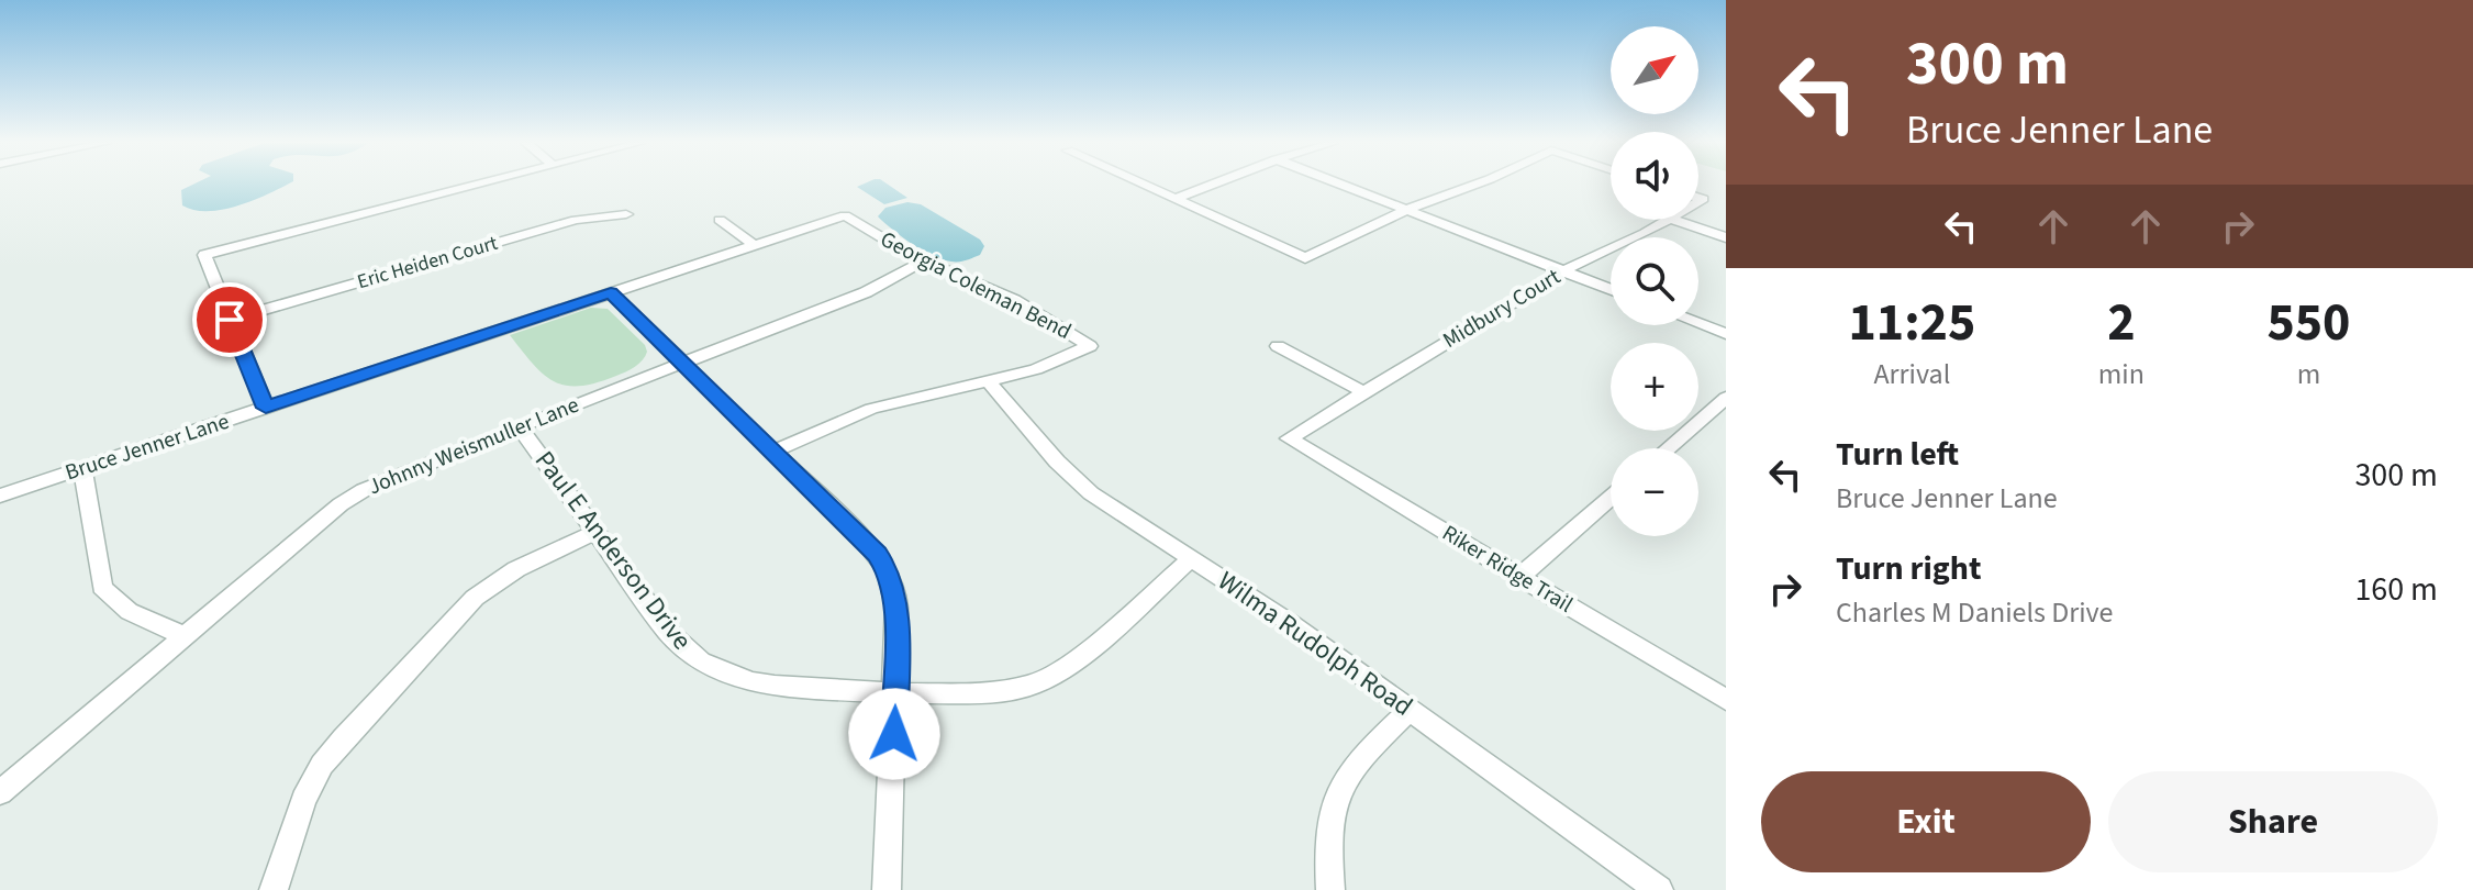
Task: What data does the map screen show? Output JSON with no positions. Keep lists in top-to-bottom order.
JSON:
{
  "streets": {
    "street": [
      "Eric Heiden Court",
      "Georgia Coleman Bend",
      "Midbury Court",
      "Johnny Weismuller Lane",
      "Bruce Jenner Lane",
      "Paul E Anderson Drive",
      "Riker Ridge Trail",
      "Wilma Rudolph Road"
    ]
  },
  "crossings": [
    ["Georgia Coleman Bend", "Johnny Weismuller Lane"],
    ["Georgia Coleman Bend", "Bruce Jenner Lane"],
    ["Georgia Coleman Bend", "Wilma Rudolph Road"],
    ["Midbury Court", "Riker Ridge Trail"],
    ["Johnny Weismuller Lane", "Paul E Anderson Drive"],
    ["Paul E Anderson Drive", "Wilma Rudolph Road"]
  ],
  "north": "top right",
  "page": {
    "turn": ["300 m", "Bruce Jenner Lane"],
    "map_buttons": ["+", "−"],
    "eta": [
      "11:25",
      "Arrival",
      "2",
      "min",
      "550",
      "m"
    ],
    "list": [
      {
        "name": "Turn left",
        "note": "Bruce Jenner Lane",
        "value": "300 m"
      },
      {
        "name": "Turn right",
        "note": "Charles M Daniels Drive",
        "value": "160 m"
      }
    ],
    "buttons": ["Exit", "Share"]
  }
}
